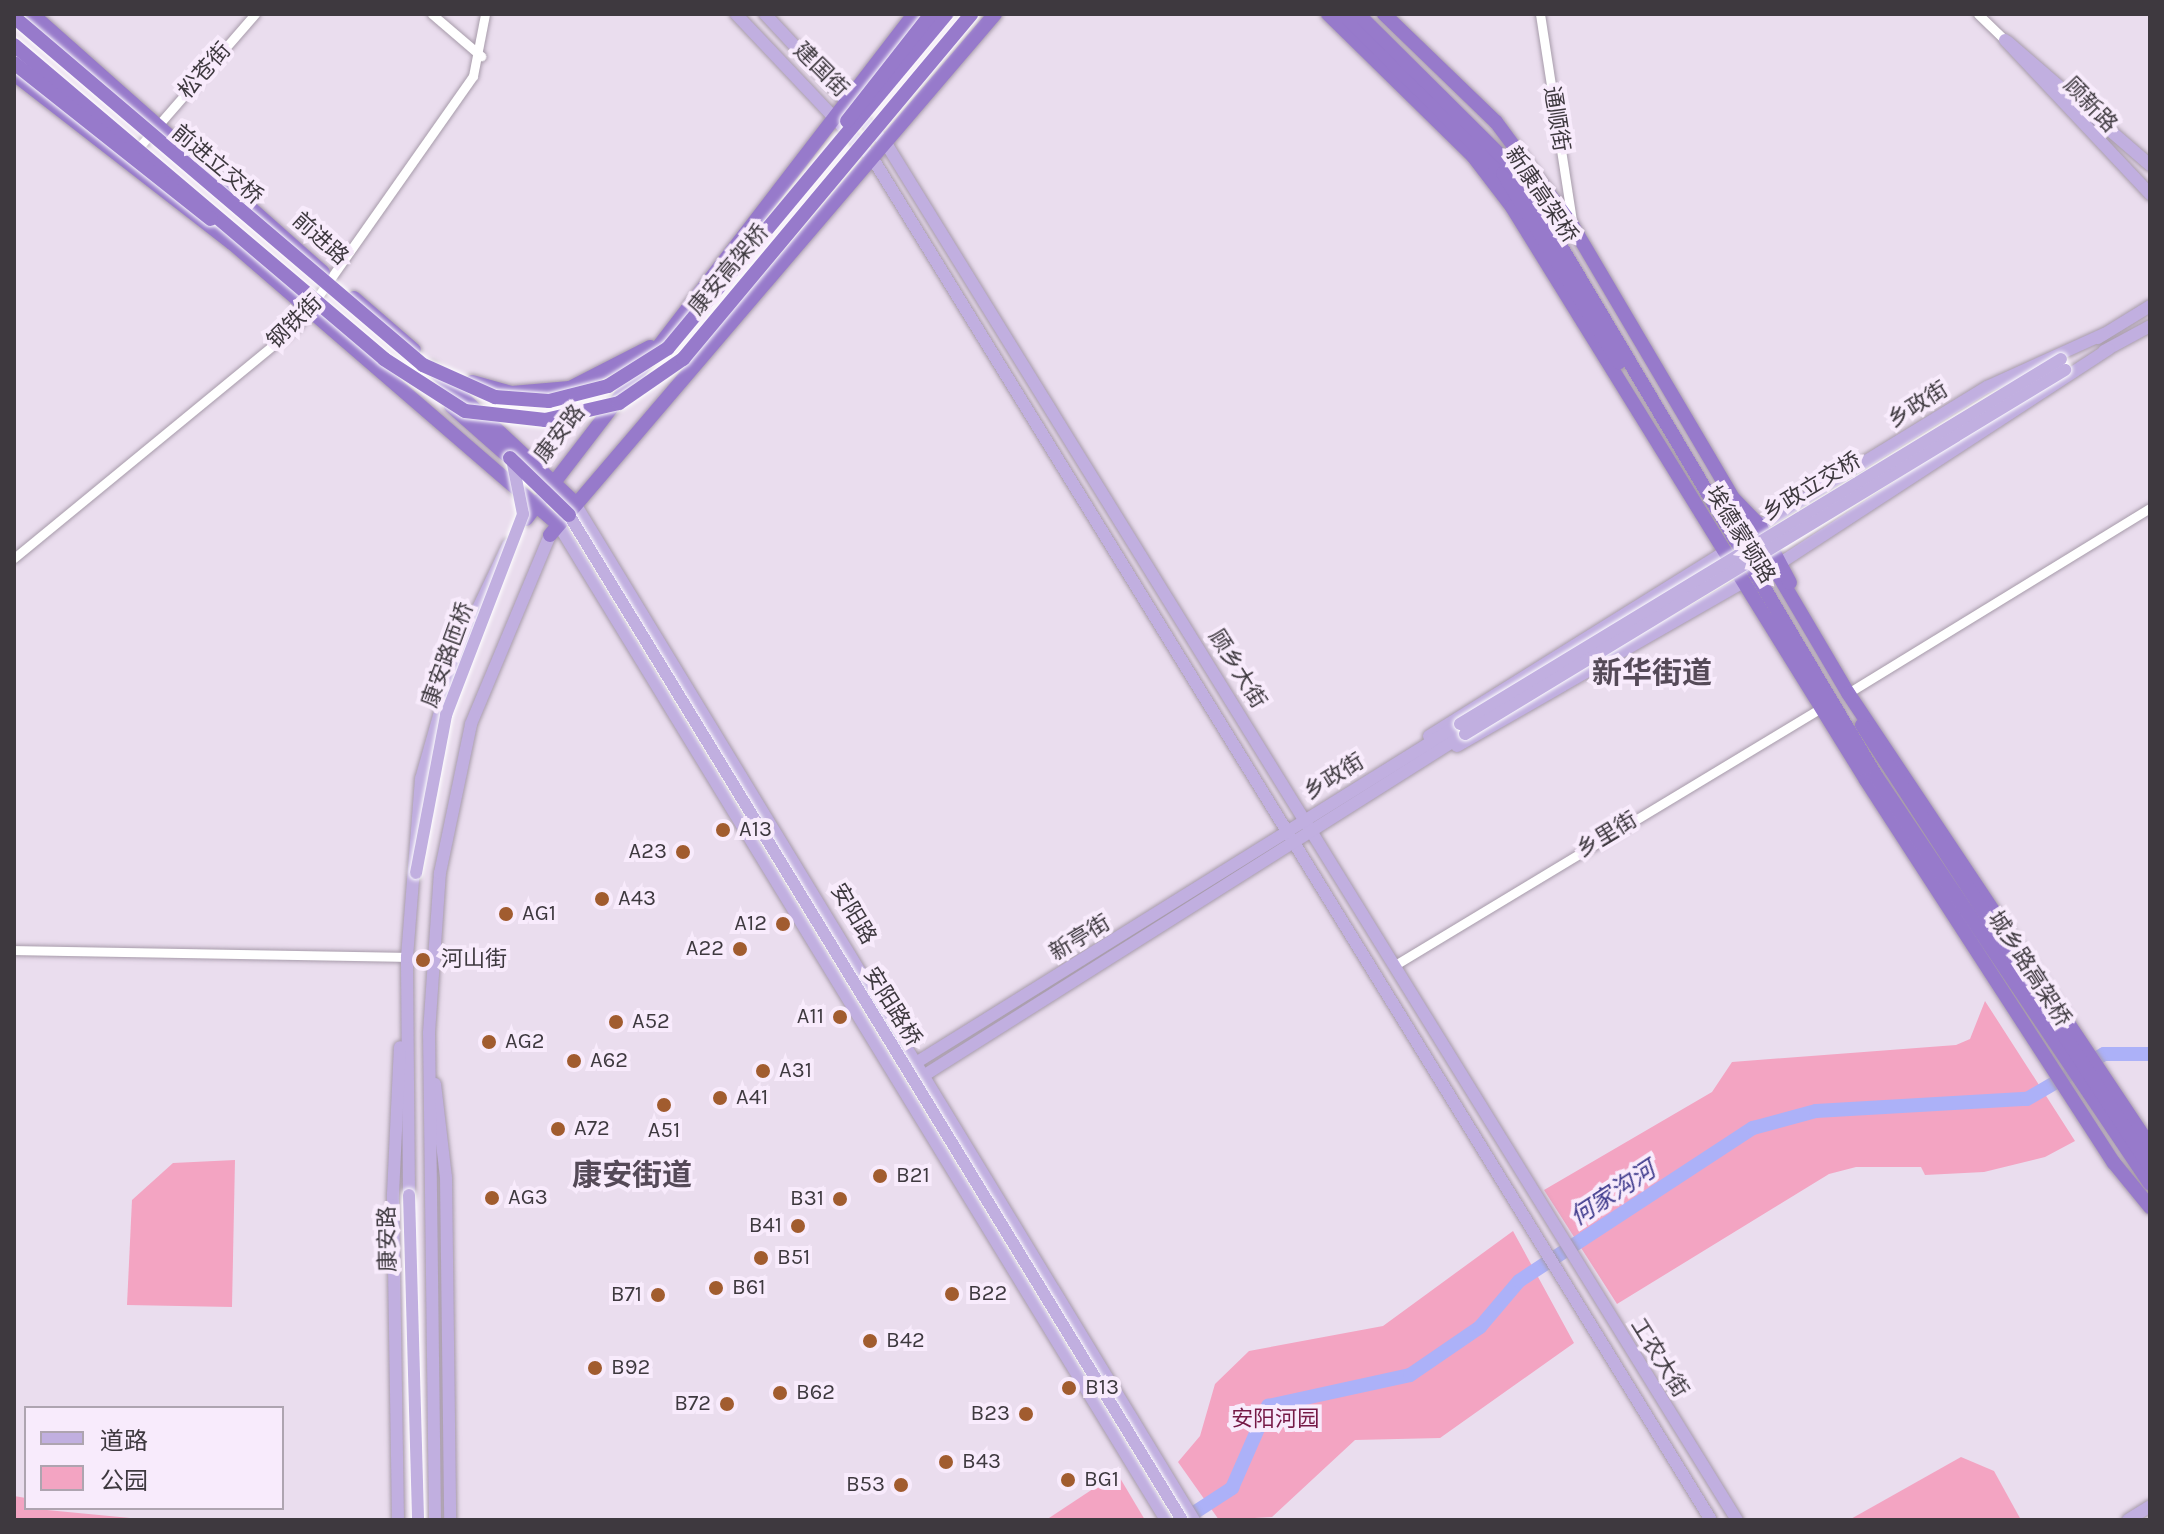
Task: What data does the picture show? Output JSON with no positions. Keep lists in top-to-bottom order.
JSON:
{
  "streets": {
    "highway": [
      "前进立交桥",
      "新康高架桥",
      "前进路",
      "康安高架桥",
      "康安路",
      "埃德蒙顿路",
      "城乡路高架桥"
    ],
    "main road": [
      "建国街",
      "顾新路",
      "乡政街",
      "乡政立交桥",
      "康安路匝桥",
      "顾乡大街",
      "安阳路",
      "新亭街",
      "安阳路桥",
      "工农大街"
    ],
    "street": [
      "松苍街",
      "通顺街",
      "钢铁街",
      "乡里街"
    ]
  },
  "crossings": [
    ["建国街", "康安路"],
    ["建国街", "顾乡大街"],
    ["松苍街", "前进路"],
    ["通顺街", "埃德蒙顿路"],
    ["前进立交桥", "前进路"],
    ["前进立交桥", "康安高架桥"],
    ["前进立交桥", "康安路"],
    ["前进立交桥", "康安路匝桥"],
    ["前进立交桥", "安阳路"],
    ["前进立交桥", "安阳路桥"],
    ["新康高架桥", "乡政街"],
    ["新康高架桥", "埃德蒙顿路"],
    ["前进路", "钢铁街"],
    ["前进路", "康安路"],
    ["前进路", "安阳路"],
    ["前进路", "安阳路桥"],
    ["乡政街", "乡政立交桥"],
    ["乡政街", "埃德蒙顿路"],
    ["乡政街", "顾乡大街"],
    ["乡政街", "新亭街"],
    ["康安路", "康安路匝桥"],
    ["康安路", "顾乡大街"],
    ["康安路", "安阳路"],
    ["康安路", "安阳路桥"],
    ["埃德蒙顿路", "乡里街"],
    ["埃德蒙顿路", "城乡路高架桥"],
    ["顾乡大街", "乡里街"],
    ["顾乡大街", "新亭街"],
    ["顾乡大街", "工农大街"],
    ["安阳路", "新亭街"],
    ["安阳路", "安阳路桥"]
  ],
  "districts": ["新华街道", "康安街道"],
  "water": ["何家沟河"],
  "parks": ["安阳河园"],
  "places": [
    "A13",
    "A23",
    "A43",
    "AG1",
    "A12",
    "A22",
    "河山街",
    "A11",
    "A52",
    "AG2",
    "A62",
    "A31",
    "A41",
    "A51",
    "A72",
    "B21",
    "AG3",
    "B31",
    "B41",
    "B51",
    "B61",
    "B22",
    "B71",
    "B42",
    "B92",
    "B13",
    "B62",
    "B72",
    "B23",
    "B43",
    "BG1",
    "B53"
  ],
  "legend": ["道路", "公园"]
}
